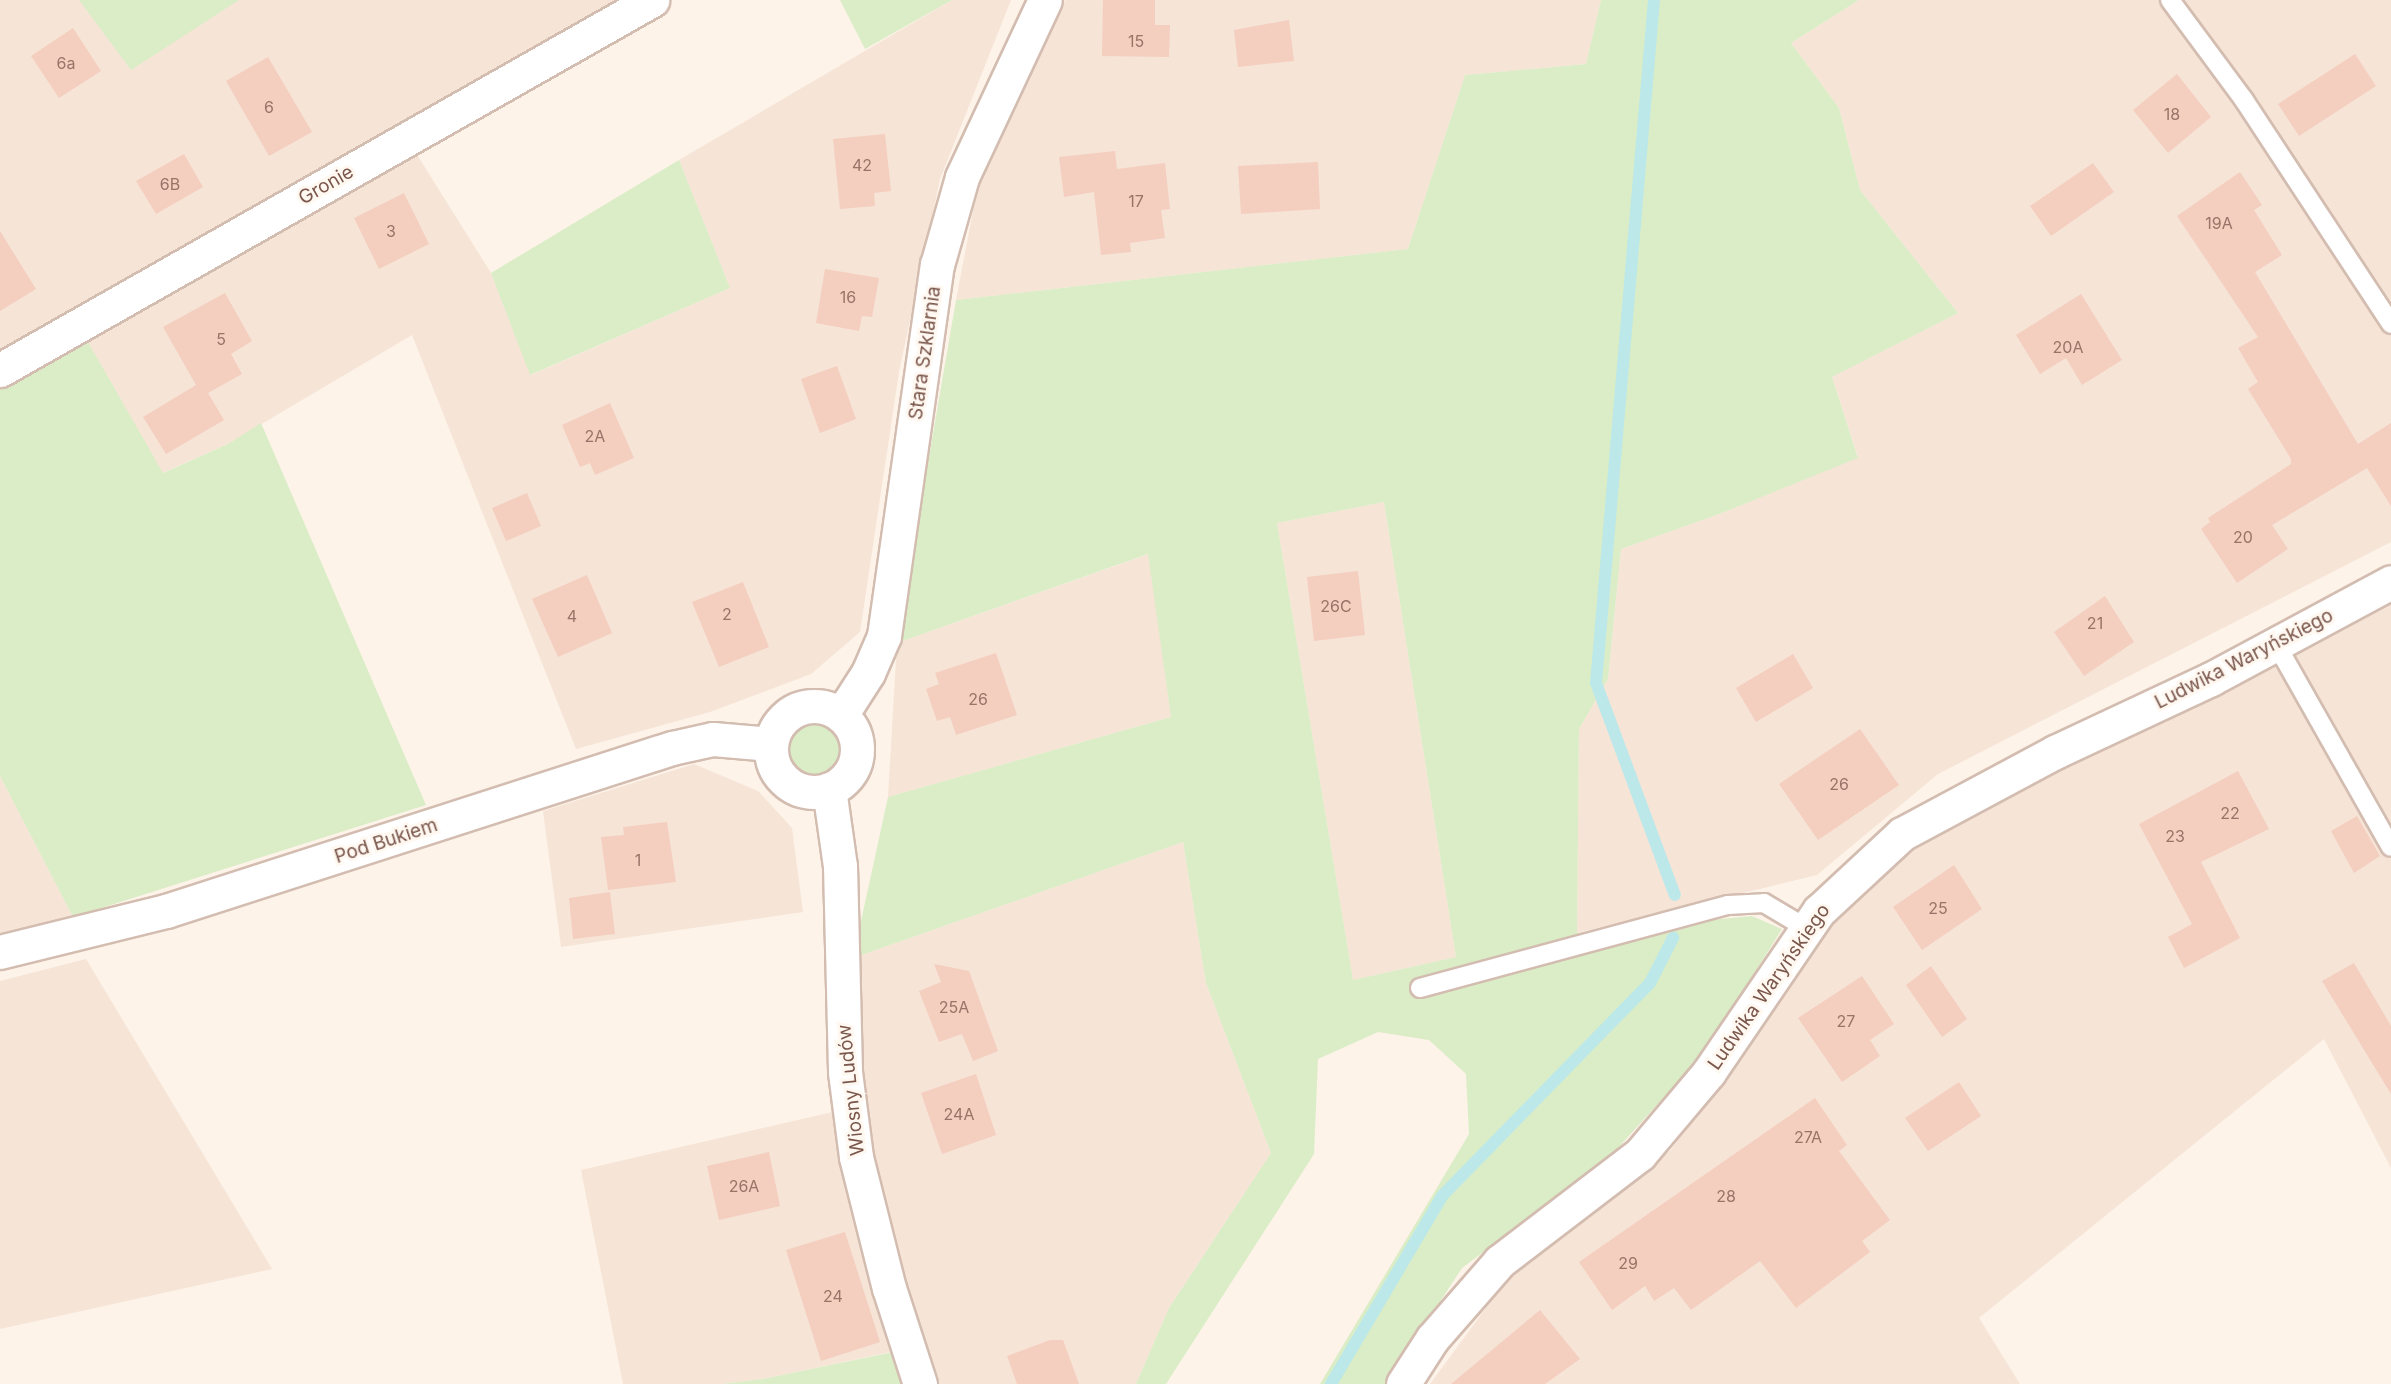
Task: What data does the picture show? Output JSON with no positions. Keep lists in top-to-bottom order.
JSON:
{
  "streets": {
    "street": [
      "Gronie",
      "Stara Szklarnia",
      "Ludwika Waryńskiego",
      "Pod Bukiem",
      "Wiosny Ludów"
    ]
  },
  "crossings": [
    ["Stara Szklarnia", "Pod Bukiem"],
    ["Stara Szklarnia", "Wiosny Ludów"],
    ["Pod Bukiem", "Wiosny Ludów"]
  ],
  "house_numbers": [
    "15",
    "6a",
    "6",
    "18",
    "42",
    "6B",
    "17",
    "19A",
    "3",
    "16",
    "5",
    "20A",
    "2A",
    "20",
    "26C",
    "2",
    "4",
    "21",
    "26",
    "26",
    "22",
    "23",
    "1",
    "25",
    "25A",
    "27",
    "24A",
    "27A",
    "26A",
    "28",
    "29",
    "24"
  ]
}
